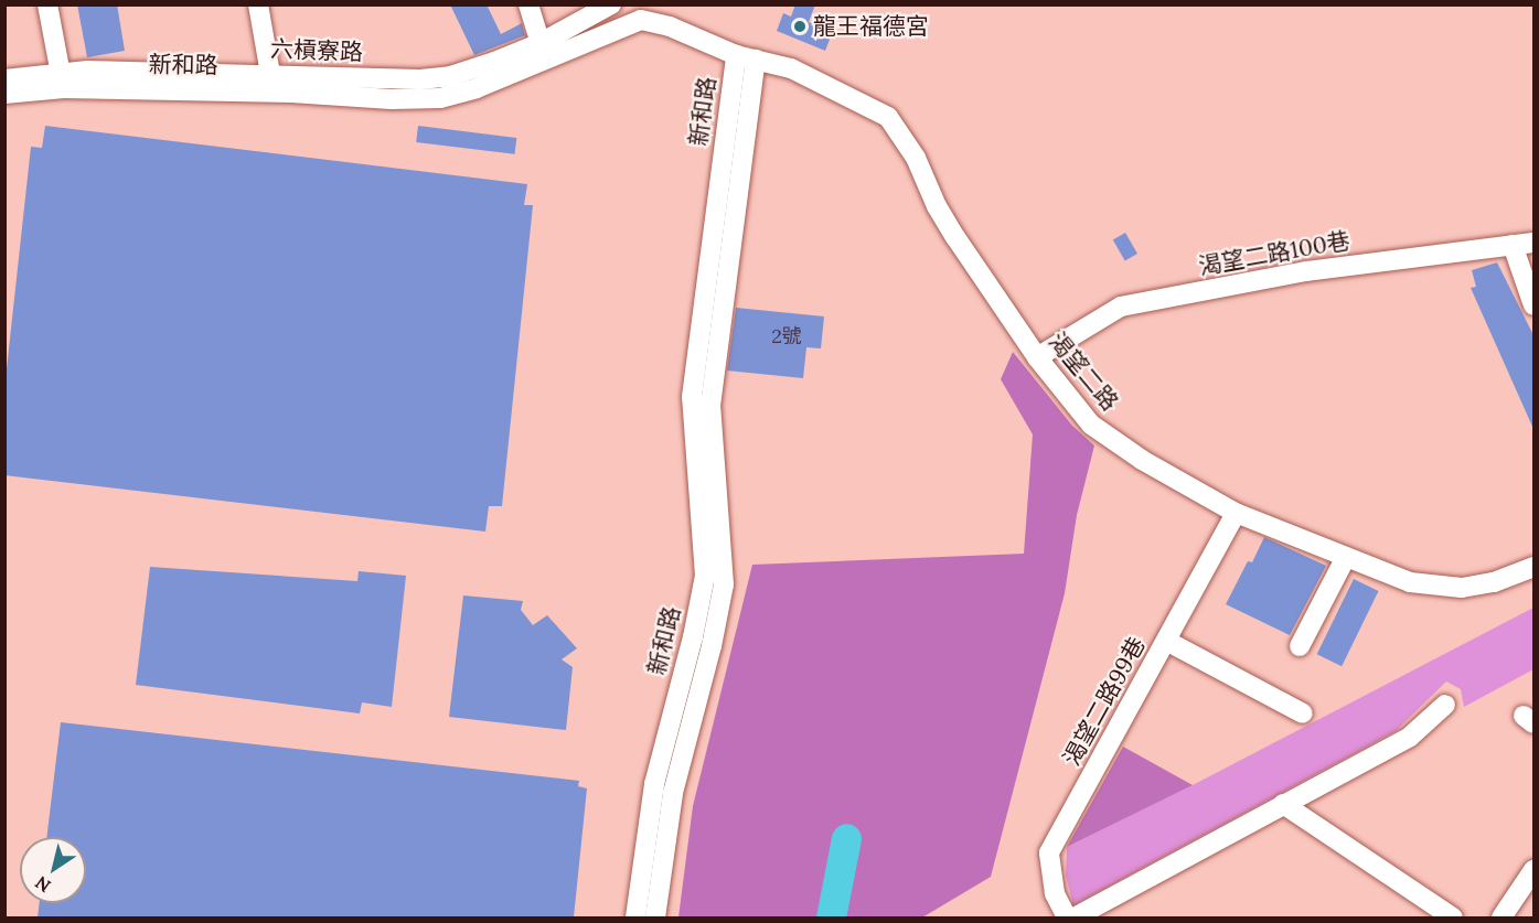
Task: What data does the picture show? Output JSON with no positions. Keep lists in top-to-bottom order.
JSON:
{
  "streets": {
    "street": [
      "六槓寮路",
      "新和路",
      "渴望二路100巷",
      "渴望二路",
      "渴望二路99巷"
    ]
  },
  "crossings": [
    ["六槓寮路", "新和路"],
    ["新和路", "渴望二路"],
    ["渴望二路100巷", "渴望二路"],
    ["渴望二路", "渴望二路99巷"]
  ],
  "places": ["龍王福德宮"],
  "house_numbers": ["2號"],
  "north": "bottom left"
}
